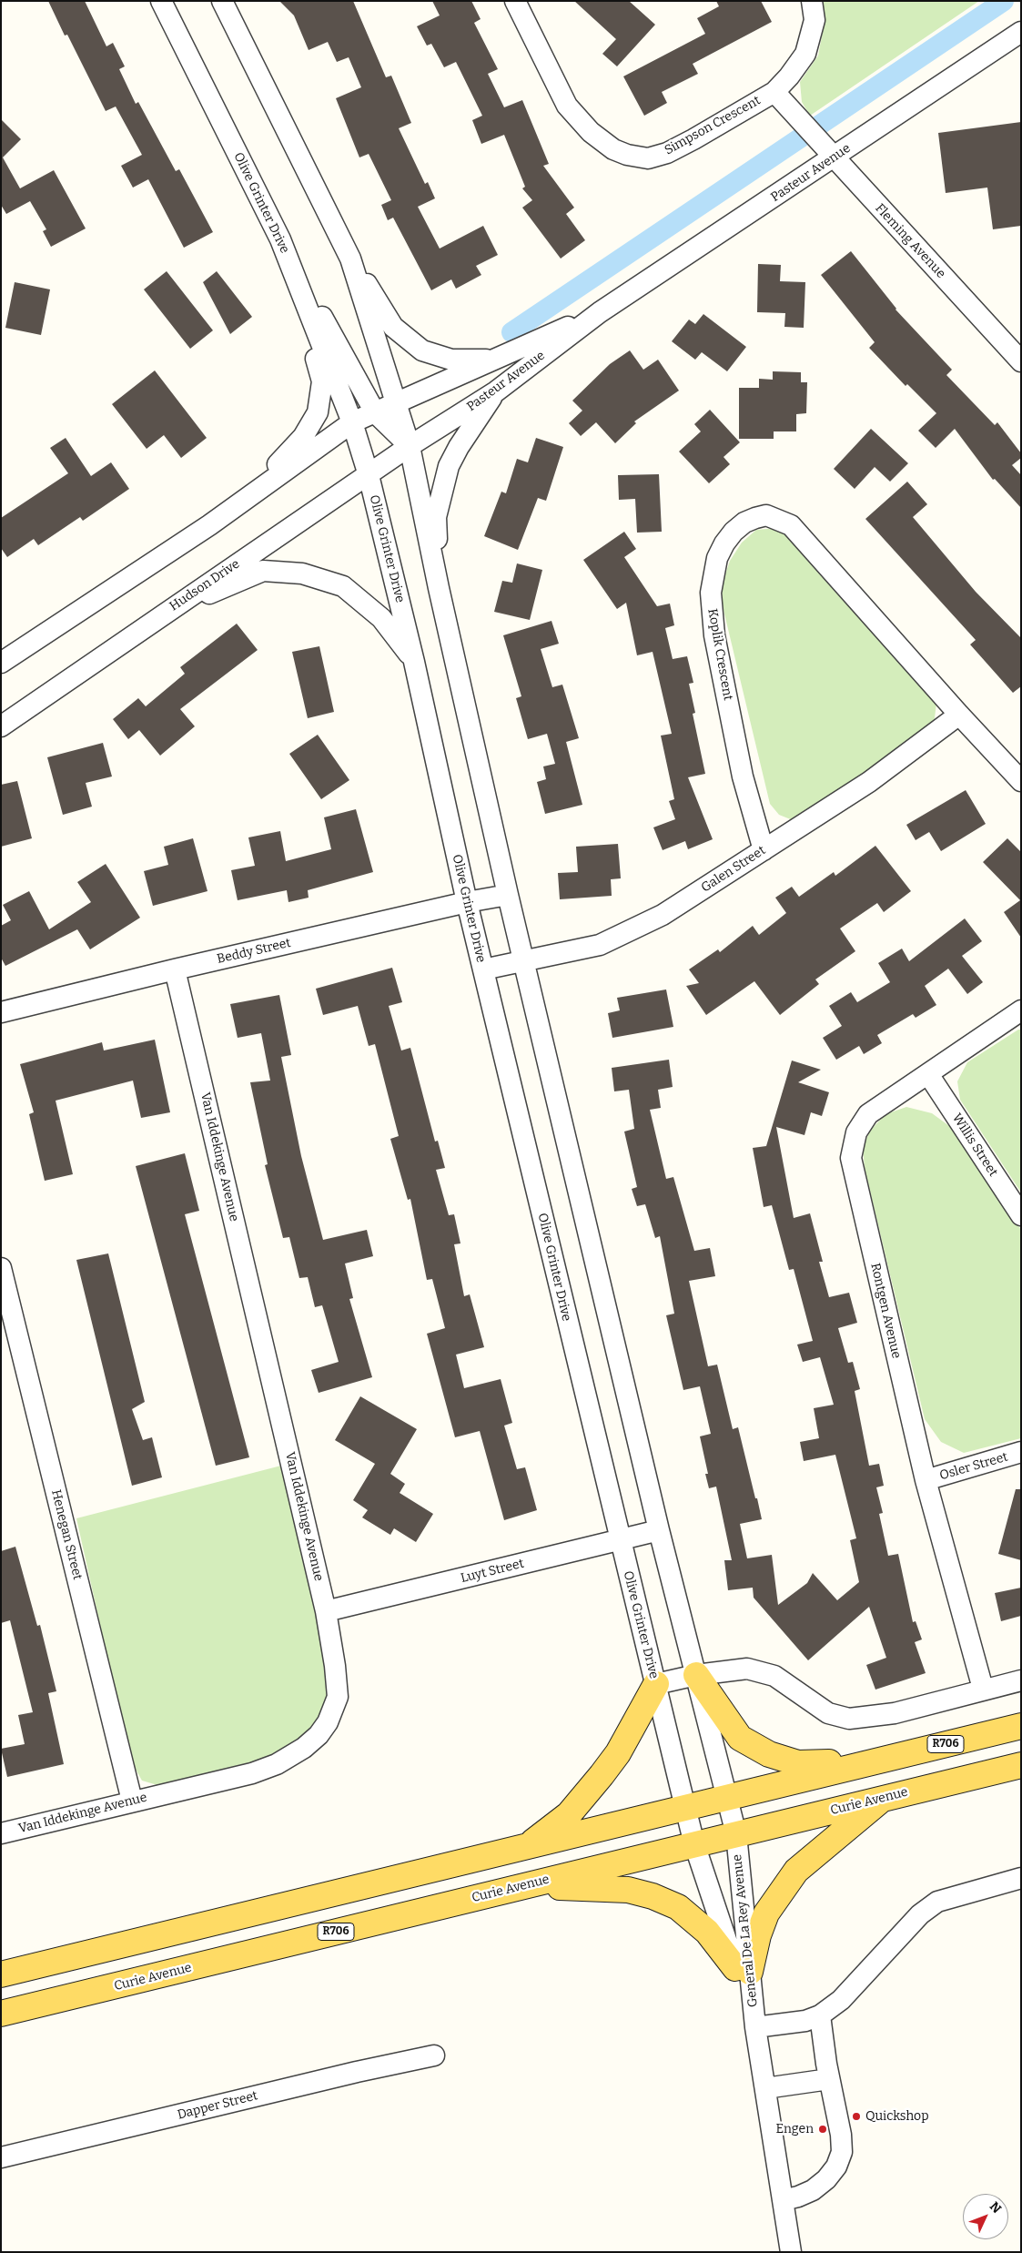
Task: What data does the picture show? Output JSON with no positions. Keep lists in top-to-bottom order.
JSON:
{
  "streets": {
    "main road": ["R706", "Curie Avenue"],
    "street": [
      "Simpson Crescent",
      "Pasteur Avenue",
      "Olive Grinter Drive",
      "Fleming Avenue",
      "Hudson Drive",
      "Koplik Crescent",
      "Galen Street",
      "Beddy Street",
      "Willis Street",
      "Van Iddekinge Avenue",
      "Rontgen Avenue",
      "Osler Street",
      "Henegan Street",
      "Luyt Street",
      "General De La Rey Avenue",
      "Dapper Street"
    ]
  },
  "crossings": [
    ["Simpson Crescent", "Fleming Avenue"],
    ["Pasteur Avenue", "Fleming Avenue"],
    ["Pasteur Avenue", "Hudson Drive"],
    ["Olive Grinter Drive", "Hudson Drive"],
    ["Olive Grinter Drive", "Galen Street"],
    ["Olive Grinter Drive", "Beddy Street"],
    ["Olive Grinter Drive", "Luyt Street"],
    ["Olive Grinter Drive", "R706"],
    ["Olive Grinter Drive", "Curie Avenue"],
    ["Olive Grinter Drive", "General De La Rey Avenue"],
    ["Koplik Crescent", "Galen Street"],
    ["Beddy Street", "Van Iddekinge Avenue"],
    ["Willis Street", "Rontgen Avenue"],
    ["Van Iddekinge Avenue", "Henegan Street"],
    ["Van Iddekinge Avenue", "Luyt Street"],
    ["Rontgen Avenue", "Osler Street"],
    ["Curie Avenue", "General De La Rey Avenue"]
  ],
  "places": ["Quickshop", "Engen"],
  "north": "top right"
}
